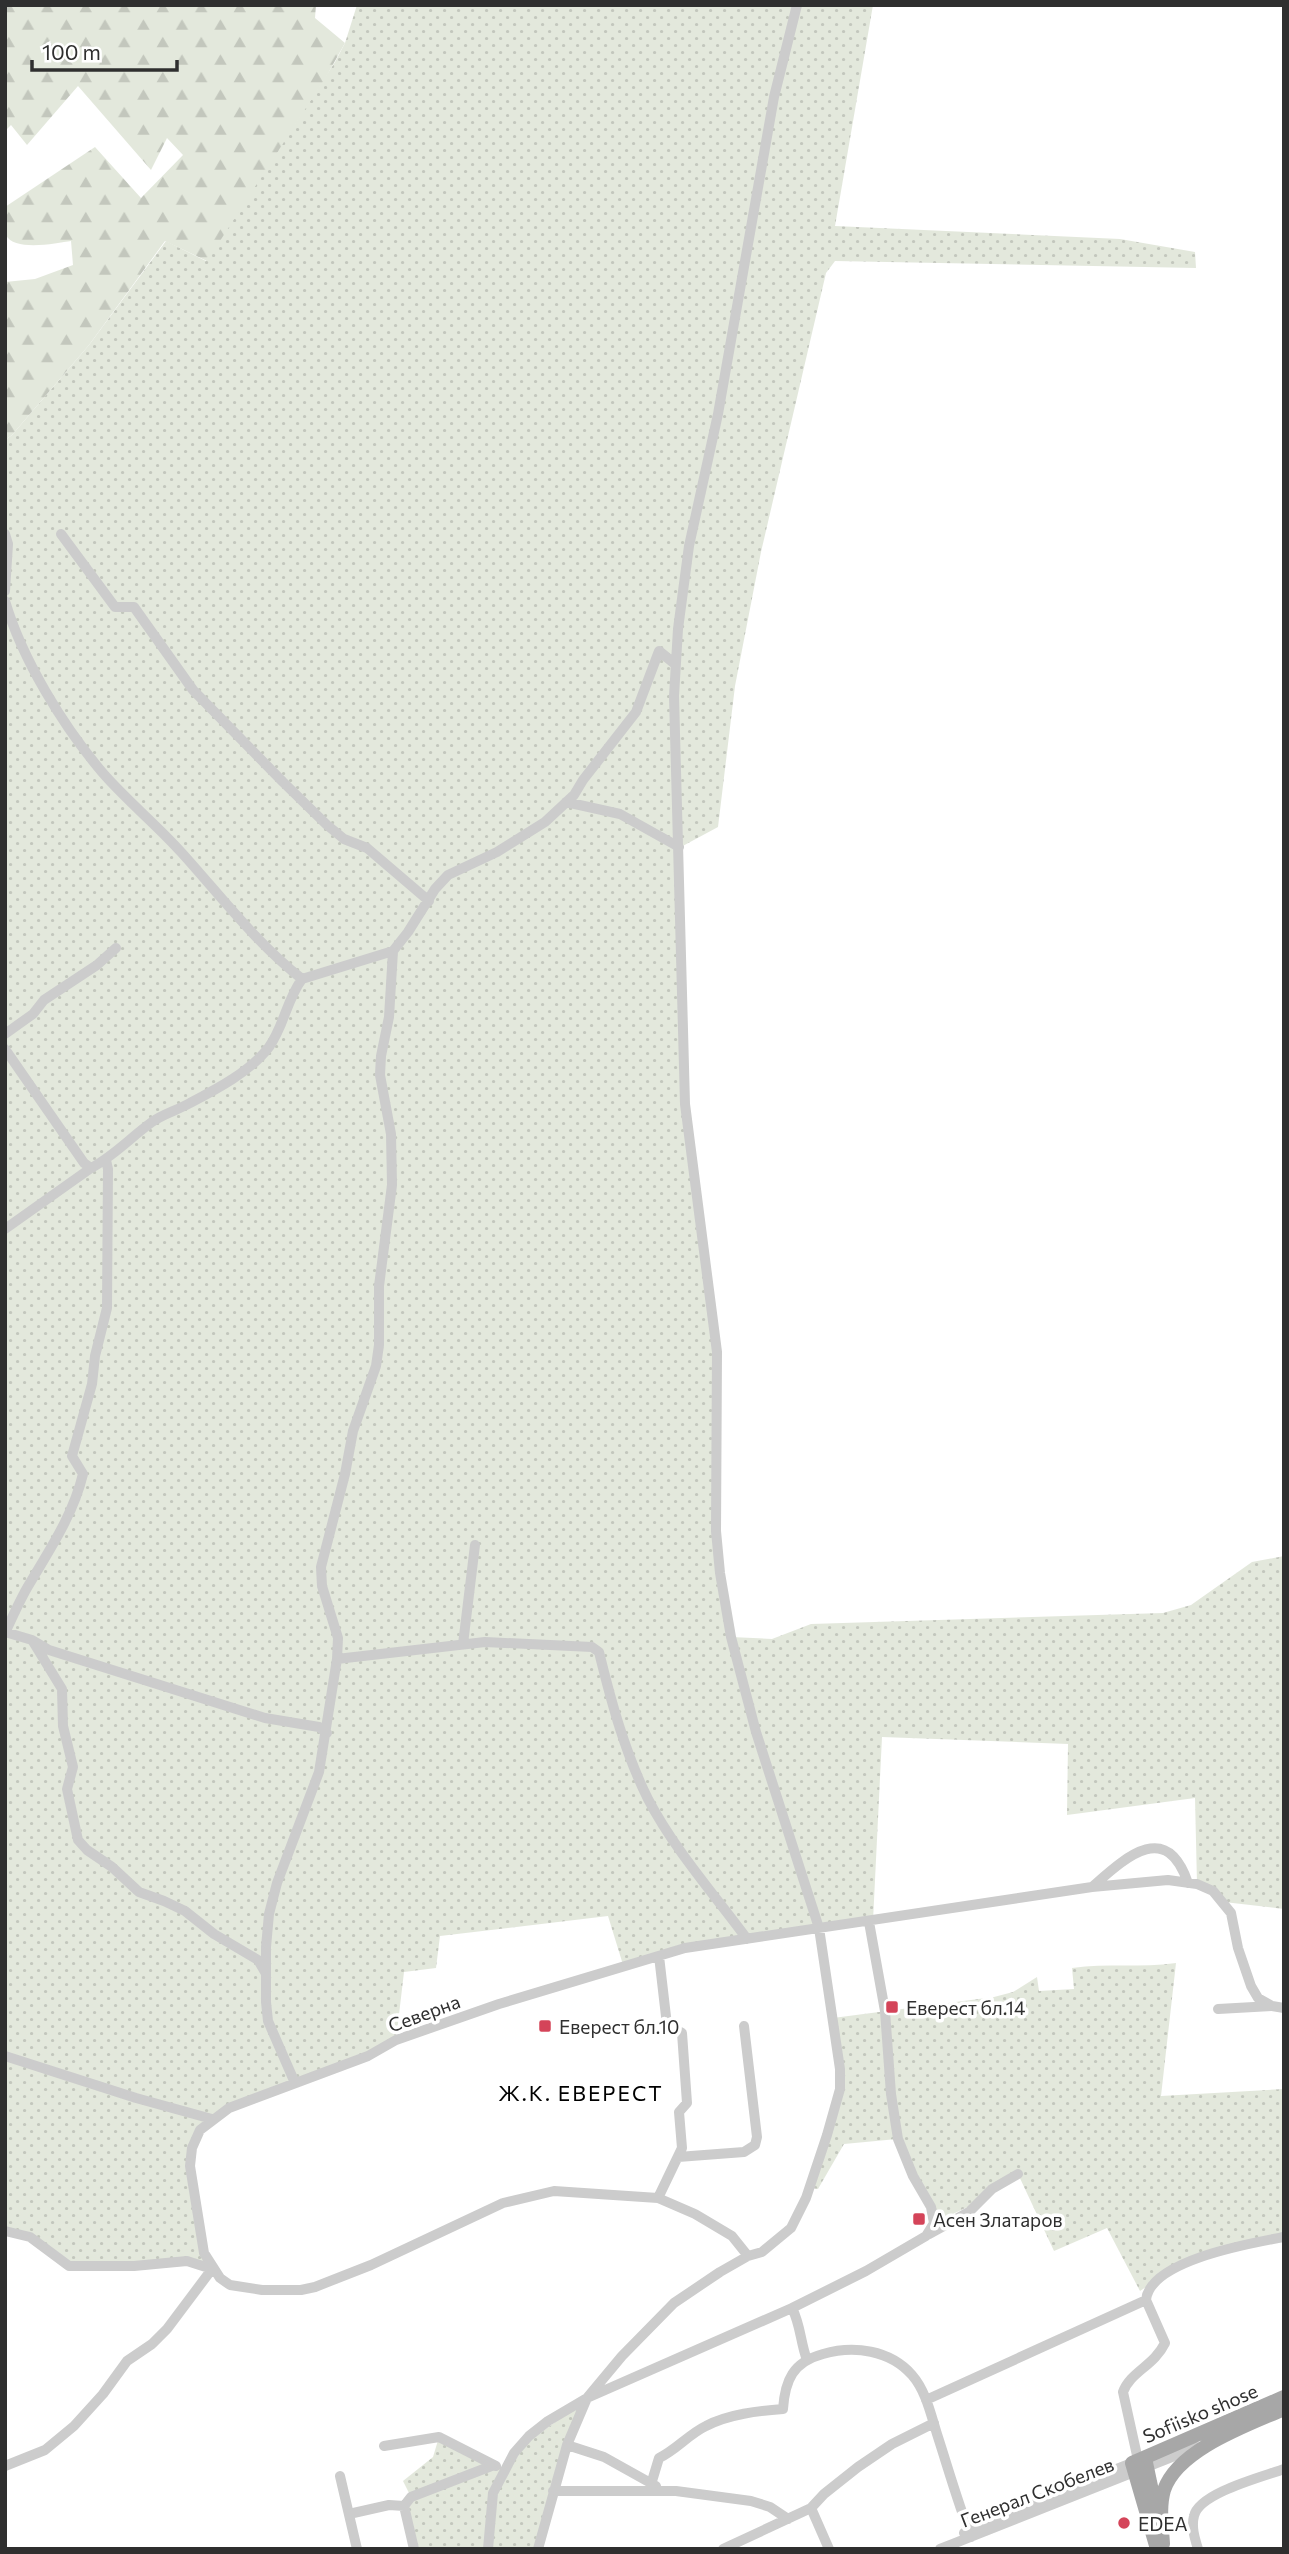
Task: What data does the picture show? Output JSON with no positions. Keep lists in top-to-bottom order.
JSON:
{
  "streets": {
    "main road": ["Sofiisko shose"],
    "street": ["Северна", "Генерал Скобелев"]
  },
  "crossings": [
    ["Sofiisko shose", "Генерал Скобелев"]
  ],
  "districts": ["Ж.К. ЕВЕРЕСТ"],
  "places": {
    "transit": ["Еверест бл.14", "Еверест бл.10", "Асен Златаров"],
    "other": ["EDEA"]
  },
  "scale_bar": "100 m"
}
